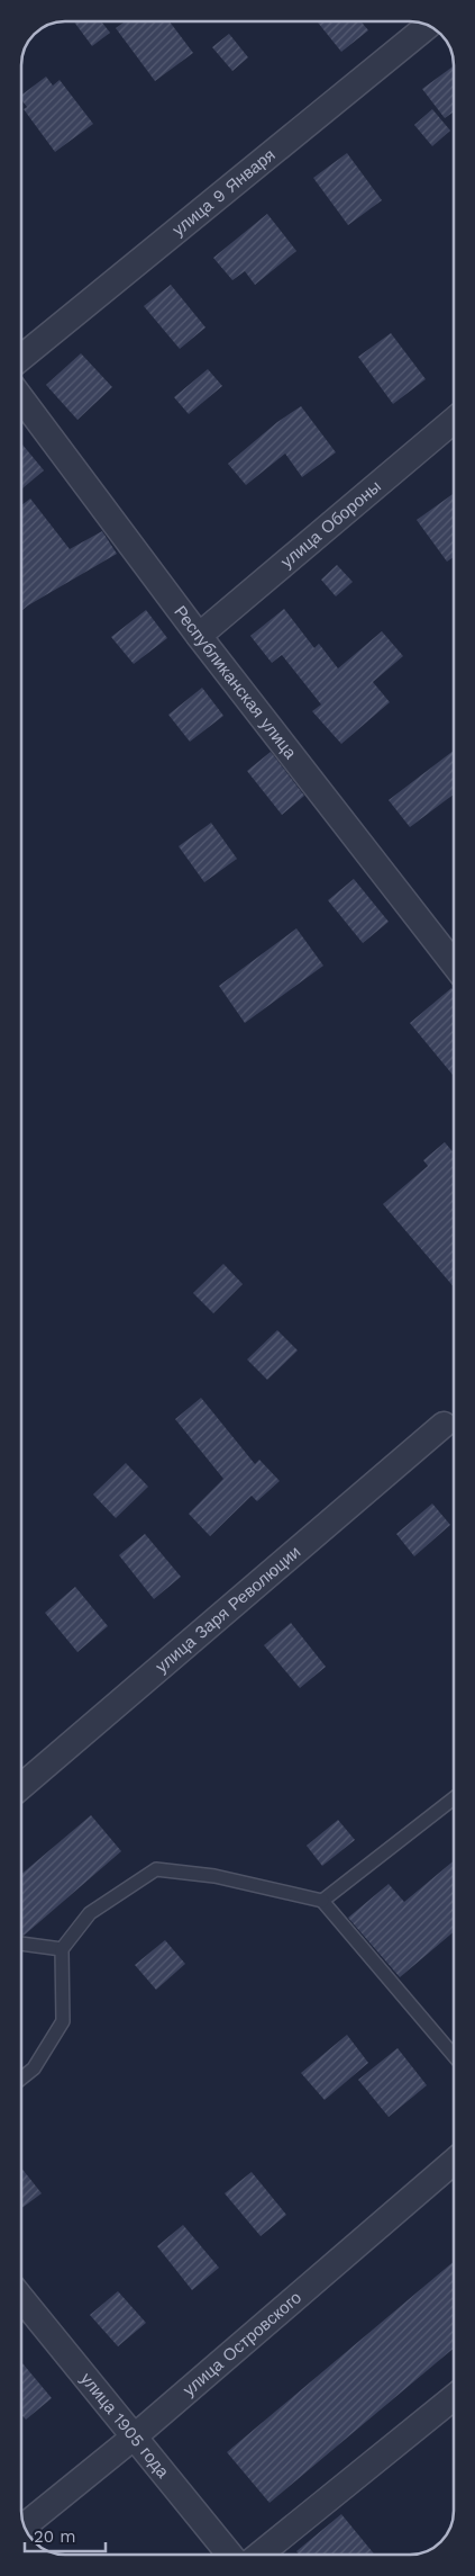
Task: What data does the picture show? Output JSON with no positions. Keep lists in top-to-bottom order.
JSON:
{
  "streets": {
    "street": [
      "улица 9 Января",
      "улица Обороны",
      "Республиканская улица",
      "улица Заря Революции",
      "улица Островского",
      "улица 1905 года"
    ]
  },
  "crossings": [
    ["улица Обороны", "Республиканская улица"],
    ["улица Островского", "улица 1905 года"]
  ],
  "scale_bar": "20 m"
}
